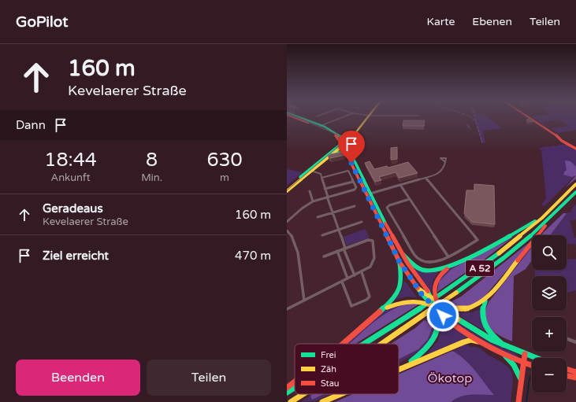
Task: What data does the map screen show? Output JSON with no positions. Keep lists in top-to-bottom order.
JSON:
{
  "streets": {
    "main road": ["A 52"]
  },
  "parks": ["Ökotop"],
  "legend": ["Frei", "Zäh", "Stau"],
  "page": {
    "header": "GoPilot",
    "nav": ["Karte", "Ebenen", "Teilen"],
    "turn": ["160 m", "Kevelaerer Straße"],
    "then": "Dann",
    "eta": [
      "18:44",
      "Ankunft",
      "8",
      "Min.",
      "630",
      "m"
    ],
    "list": [
      {
        "name": "Geradeaus",
        "note": "Kevelaerer Straße",
        "value": "160 m"
      },
      {
        "name": "Ziel erreicht",
        "value": "470 m"
      }
    ],
    "map_buttons": ["+", "−"],
    "buttons": ["Beenden", "Teilen"]
  }
}
